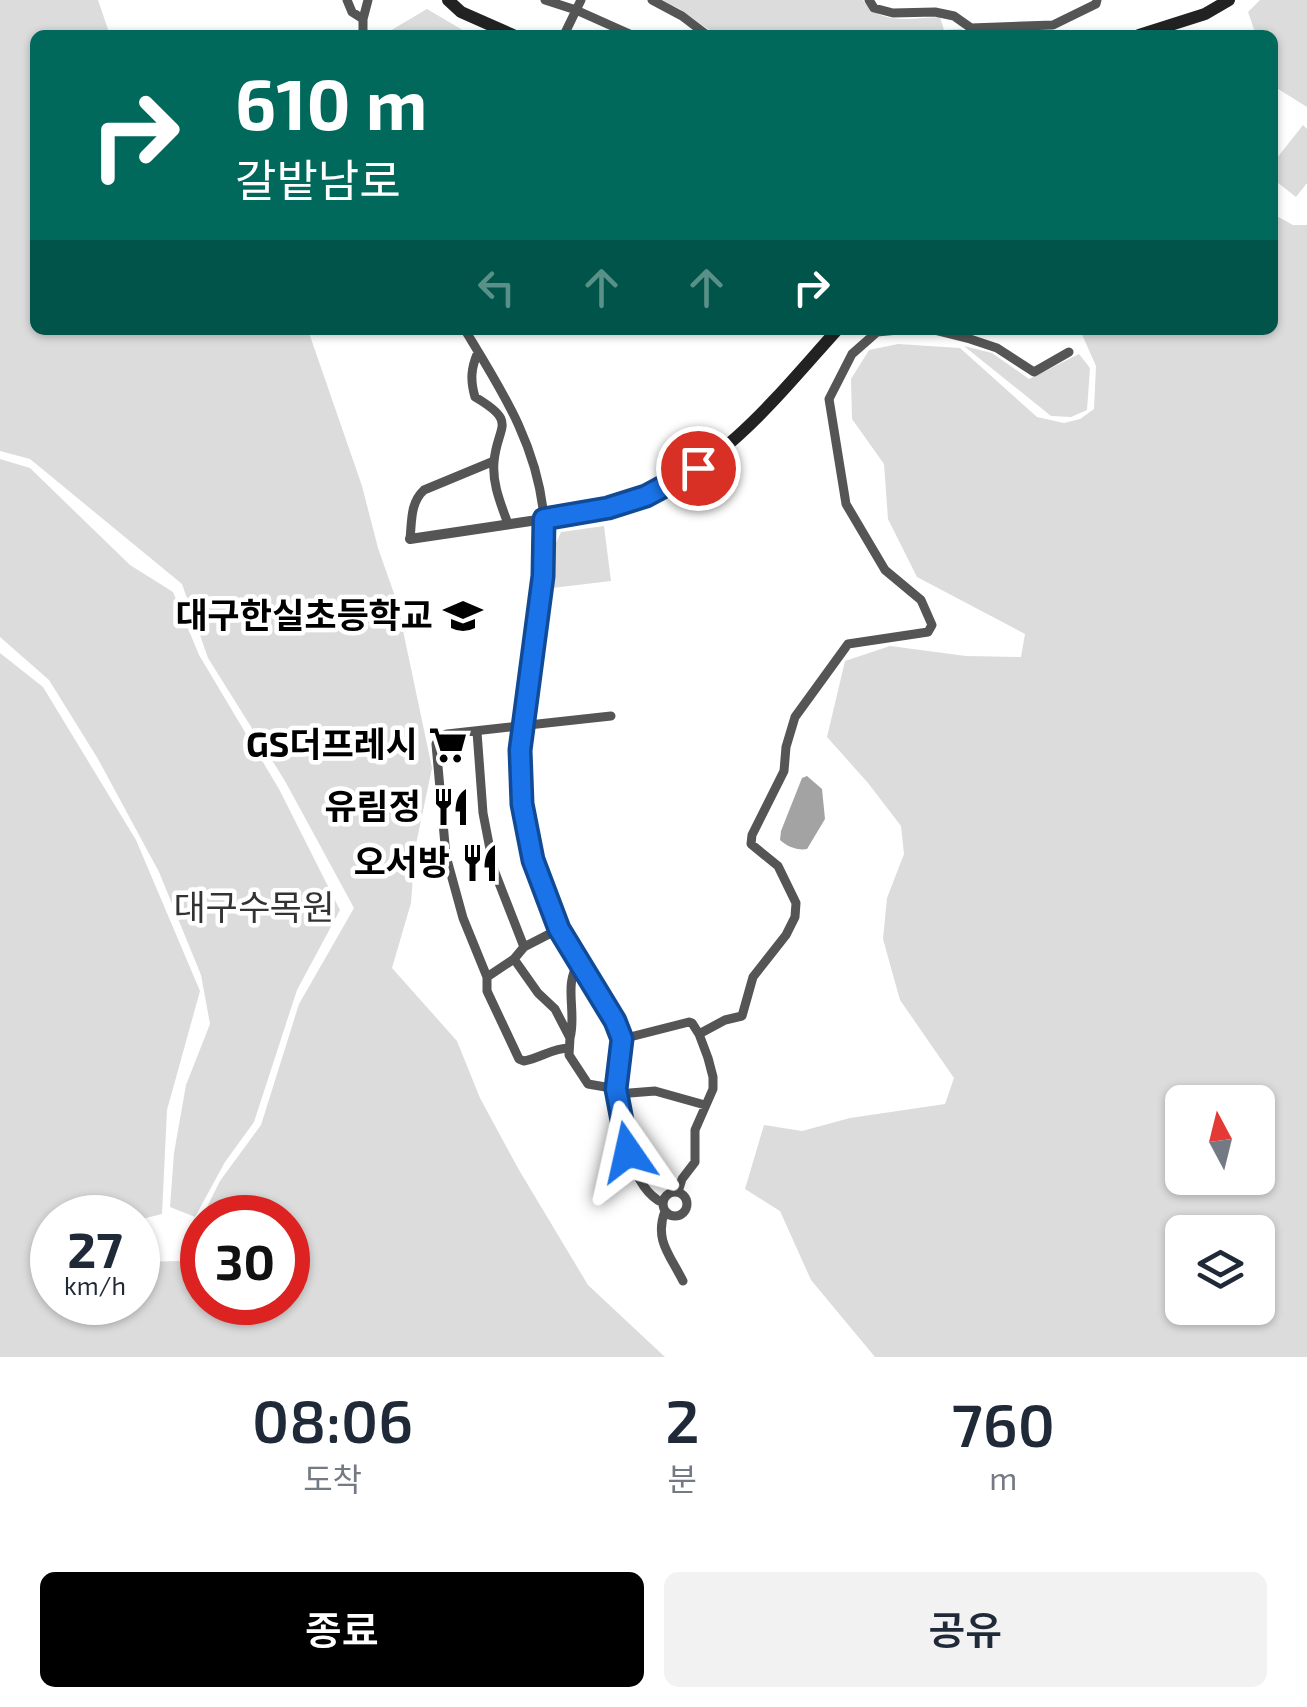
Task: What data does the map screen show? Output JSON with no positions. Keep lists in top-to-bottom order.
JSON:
{
  "parks": ["대구수목원"],
  "places": {
    "school or university": ["대구한실초등학교"],
    "supermarket": ["GS더프레시"],
    "restaurant": ["유림정", "오서방"]
  },
  "north": "top",
  "page": {
    "turn": ["610 m", "갈밭남로"],
    "speed": "27 km/h",
    "limit": "30",
    "eta": [
      "08:06",
      "도착",
      "2",
      "분",
      "760",
      "m"
    ],
    "buttons": ["종료", "공유"]
  }
}
